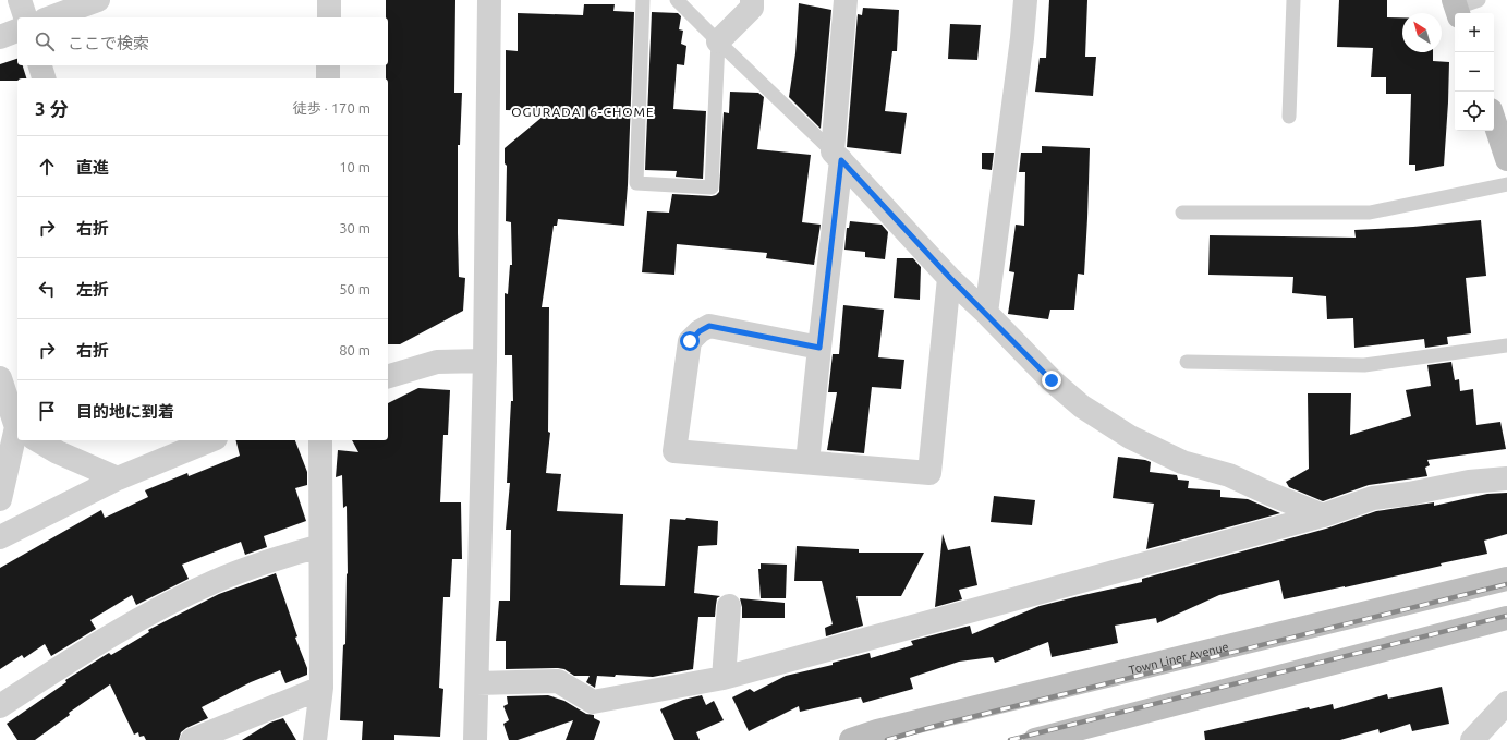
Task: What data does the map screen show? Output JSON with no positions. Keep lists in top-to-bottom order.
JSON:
{
  "streets": {
    "street": ["Town Liner Avenue"]
  },
  "districts": ["OGURADAI 6-CHOME"],
  "north": "top left",
  "page": {
    "map_buttons": ["+", "−"],
    "search": "ここで検索",
    "heading": ["3 分", "徒歩 · 170 m"],
    "list": [
      ["直進", "10 m"],
      ["右折", "30 m"],
      ["左折", "50 m"],
      ["右折", "80 m"],
      "目的地に到着"
    ]
  }
}
